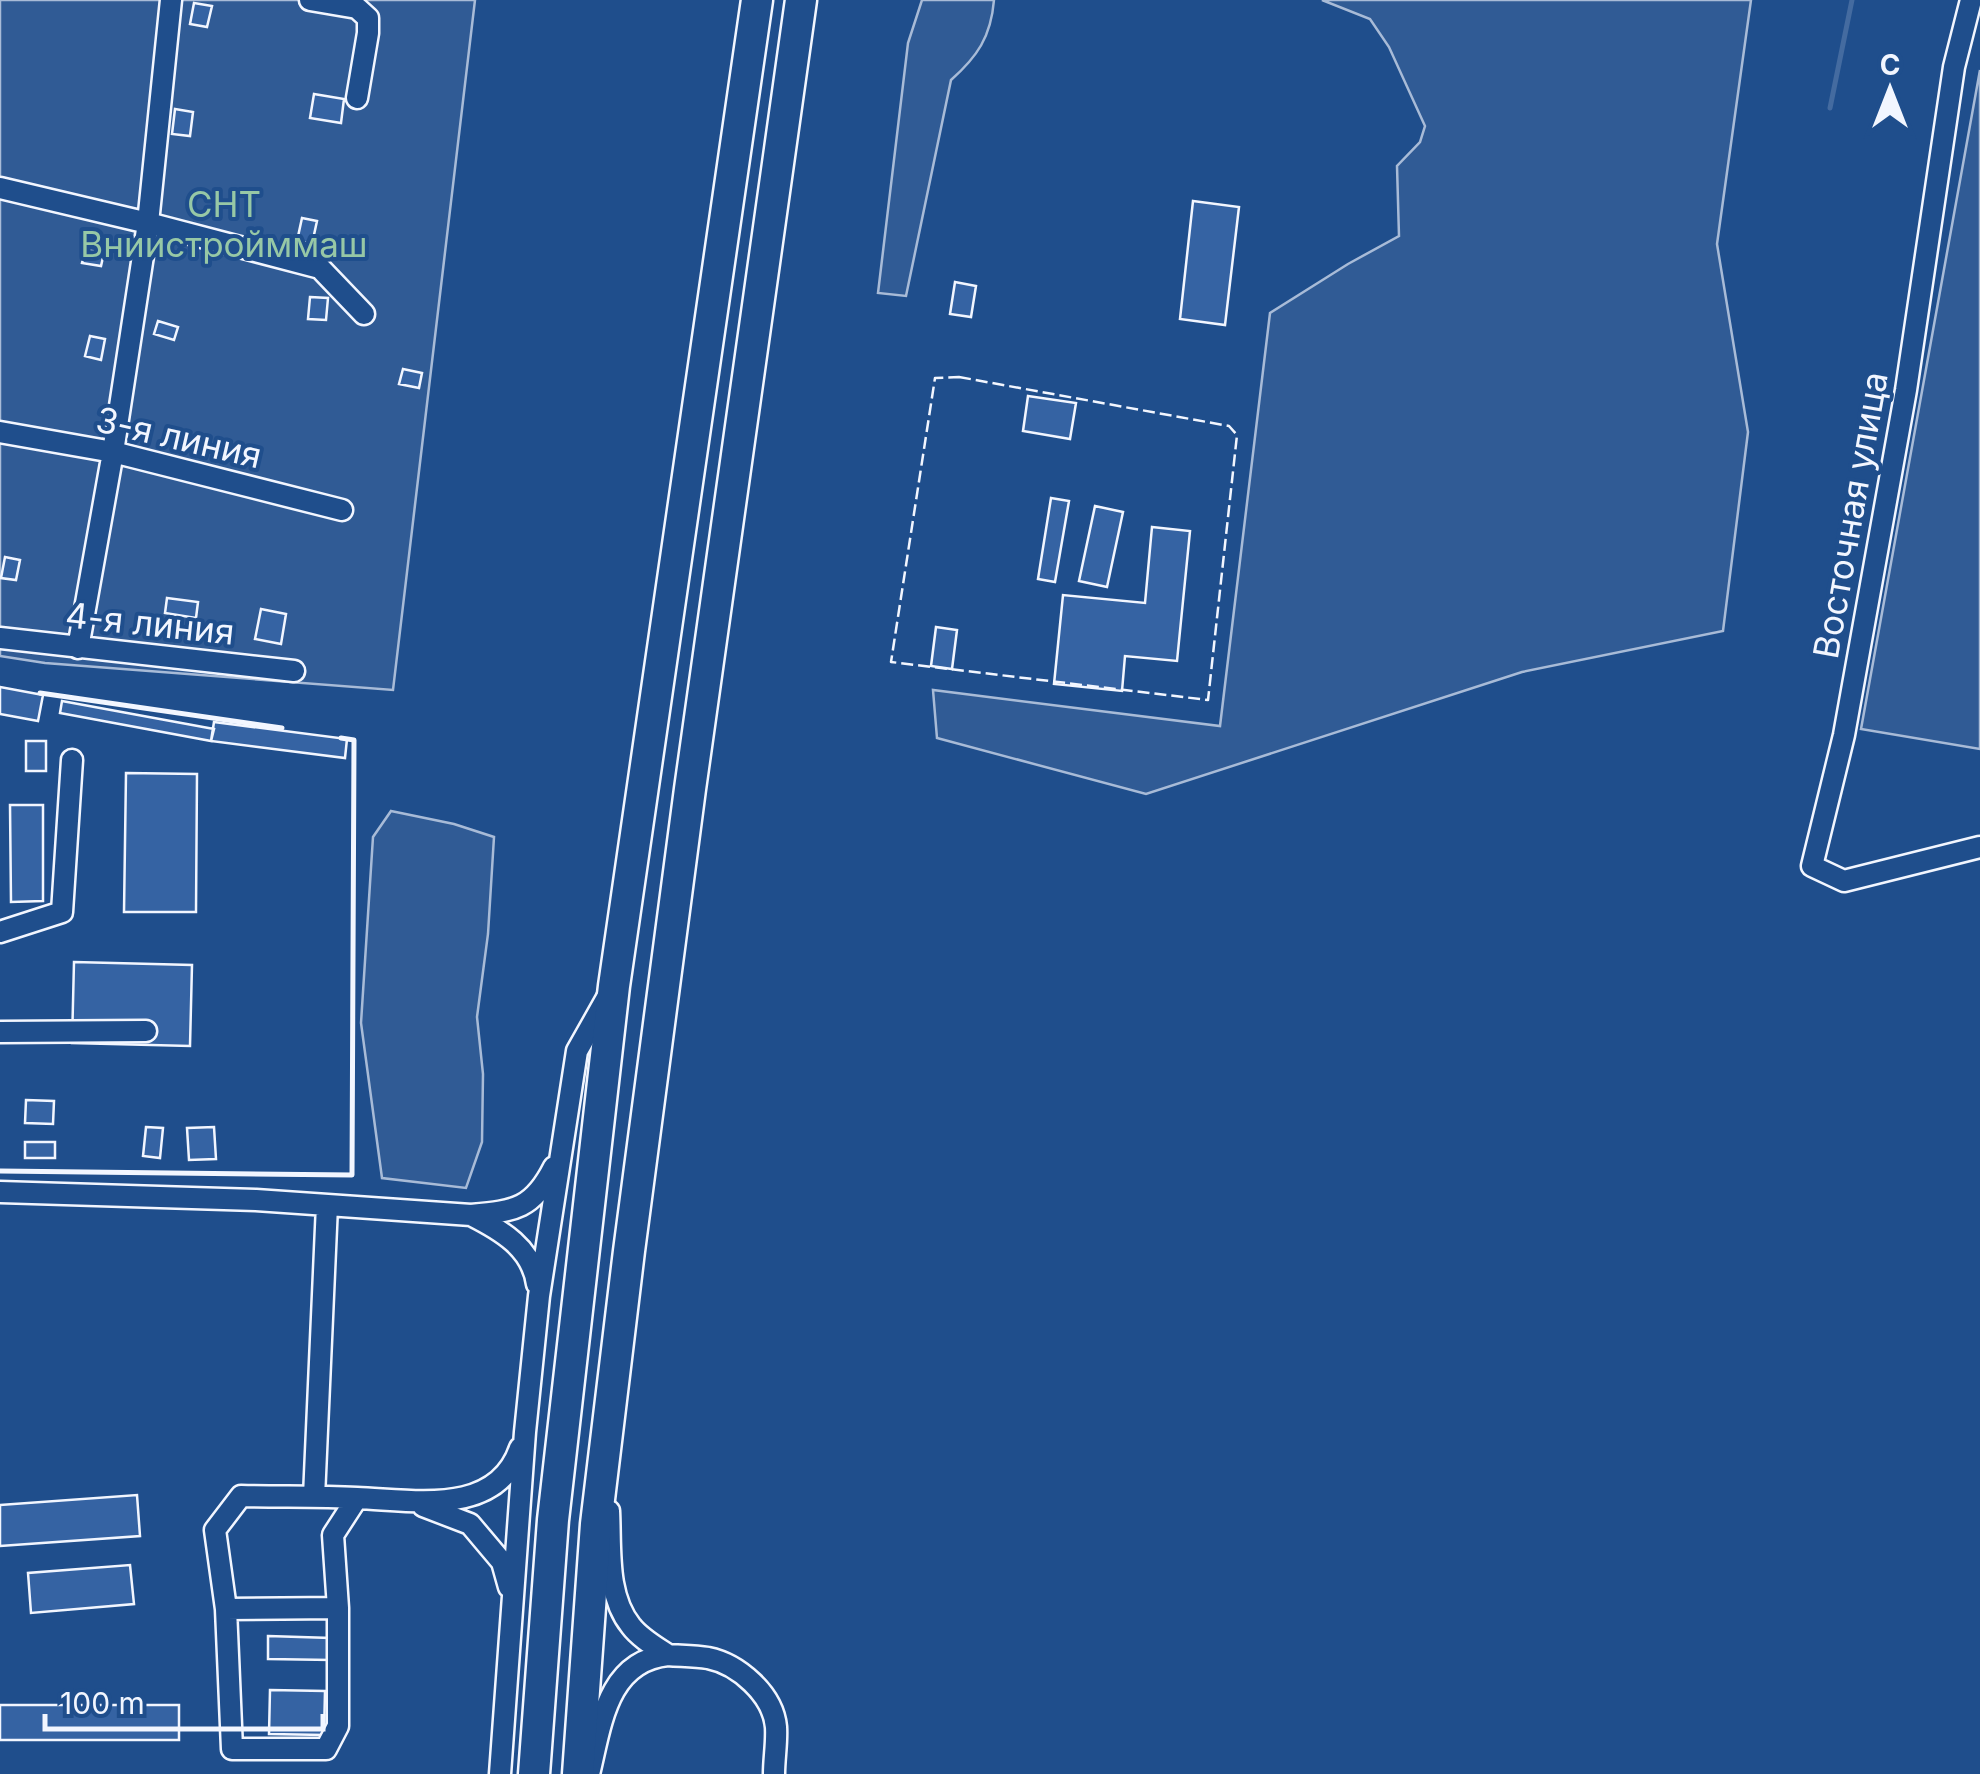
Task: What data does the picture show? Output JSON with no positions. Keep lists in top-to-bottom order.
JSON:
{
  "streets": {
    "street": ["3-я линия", "Восточная улица", "4-я линия"]
  },
  "parks": ["СНТ Вниистройммаш"],
  "scale_bar": "100 m",
  "north": "top"
}
